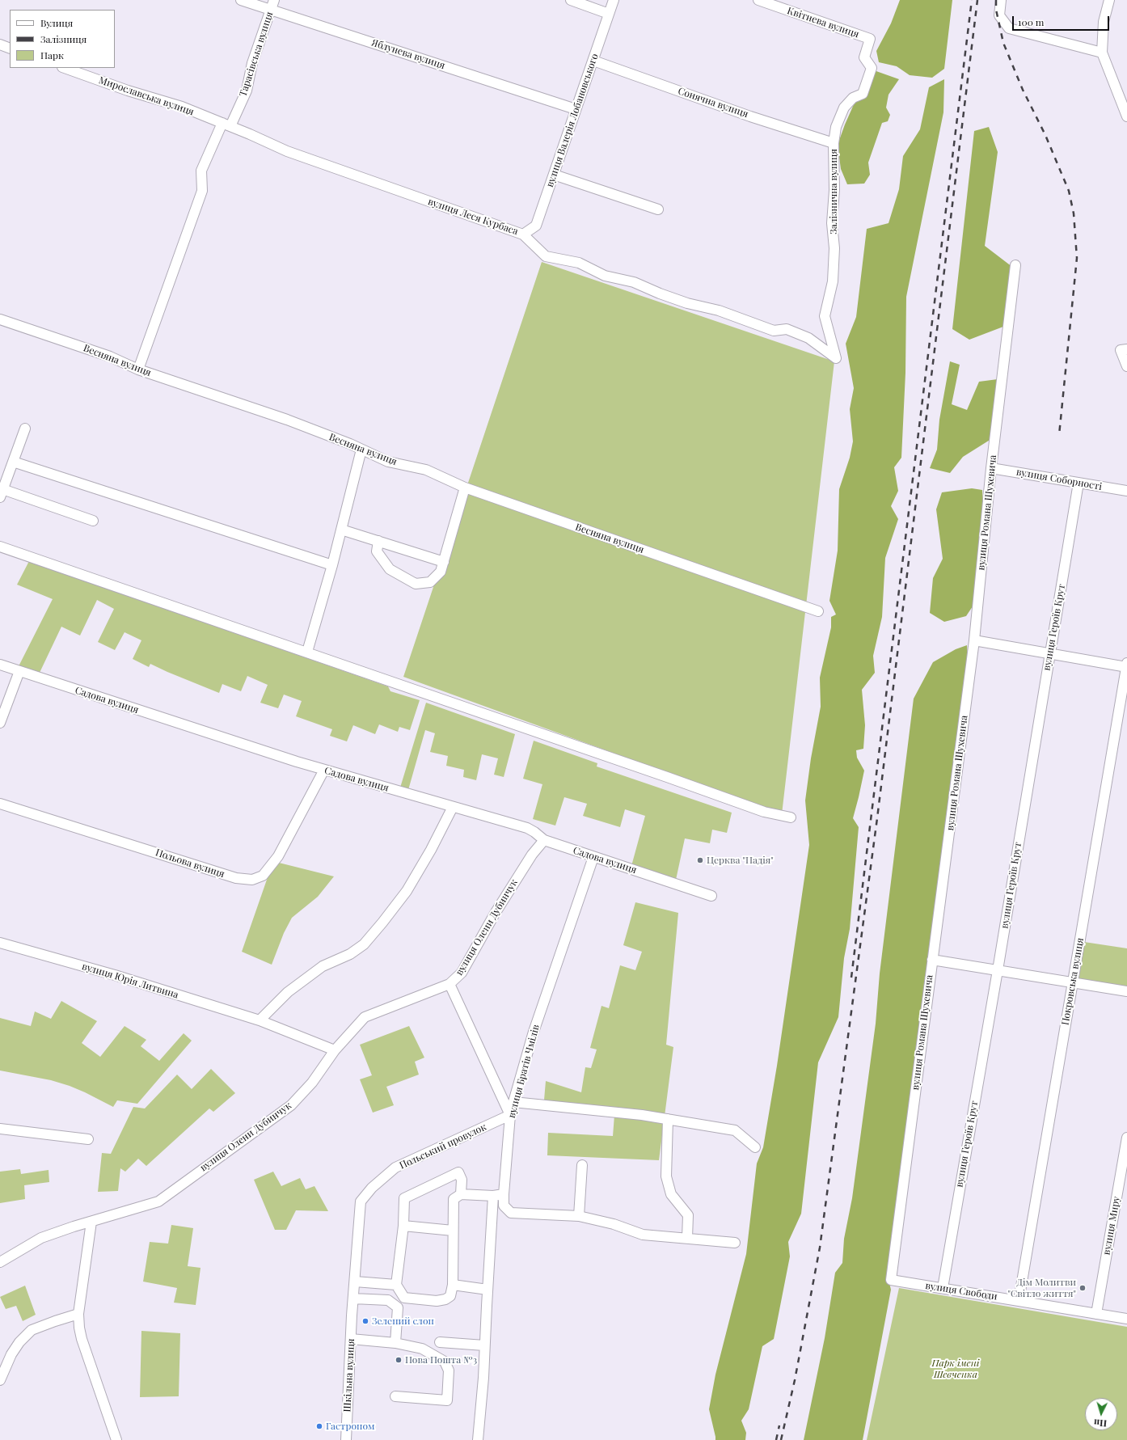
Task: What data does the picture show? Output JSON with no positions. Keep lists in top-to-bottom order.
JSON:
{
  "streets": {
    "street": [
      "Квітнева вулиця",
      "Тарасівська вулиця",
      "Яблунева вулиця",
      "Мирославська вулиця",
      "Сонячна вулиця",
      "вулиця Валерія Лобановського",
      "Залізнична вулиця",
      "вулиця Леся Курбаса",
      "Весняна вулиця",
      "вулиця Соборності",
      "вулиця Романа Шухевича",
      "вулиця Героїв Крут",
      "Садова вулиця",
      "Польова вулиця",
      "вулиця Олени Дубинчук",
      "вулиця Юрія Литвина",
      "Покровська вулиця",
      "вулиця Братів Чмілів",
      "Польський провулок",
      "вулиця Миру",
      "вулиця Свободи",
      "Шкільна вулиця"
    ]
  },
  "crossings": [
    ["Квітнева вулиця", "Залізнична вулиця"],
    ["Тарасівська вулиця", "Яблунева вулиця"],
    ["Тарасівська вулиця", "Мирославська вулиця"],
    ["Тарасівська вулиця", "вулиця Леся Курбаса"],
    ["Тарасівська вулиця", "Весняна вулиця"],
    ["Яблунева вулиця", "вулиця Валерія Лобановського"],
    ["Мирославська вулиця", "вулиця Леся Курбаса"],
    ["Сонячна вулиця", "вулиця Валерія Лобановського"],
    ["Сонячна вулиця", "Залізнична вулиця"],
    ["вулиця Валерія Лобановського", "вулиця Леся Курбаса"],
    ["Залізнична вулиця", "вулиця Леся Курбаса"],
    ["вулиця Соборності", "вулиця Романа Шухевича"],
    ["вулиця Соборності", "вулиця Героїв Крут"],
    ["вулиця Романа Шухевича", "вулиця Свободи"],
    ["вулиця Героїв Крут", "вулиця Свободи"],
    ["Садова вулиця", "Польова вулиця"],
    ["Садова вулиця", "вулиця Олени Дубинчук"],
    ["Садова вулиця", "вулиця Братів Чмілів"],
    ["вулиця Олени Дубинчук", "вулиця Юрія Литвина"],
    ["Покровська вулиця", "вулиця Свободи"],
    ["вулиця Братів Чмілів", "Польський провулок"],
    ["Польський провулок", "Шкільна вулиця"],
    ["вулиця Миру", "вулиця Свободи"]
  ],
  "parks": ["Парк імені Шевченка"],
  "places": [
    "Церква \"Надія\"",
    "Дім Молитви \"Світло життя\"",
    "Зелений слон",
    "Нова Пошта №3",
    "Гастроном"
  ],
  "legend": ["Вулиця", "Залізниця", "Парк"],
  "scale_bar": "100 m",
  "north": "bottom"
}
